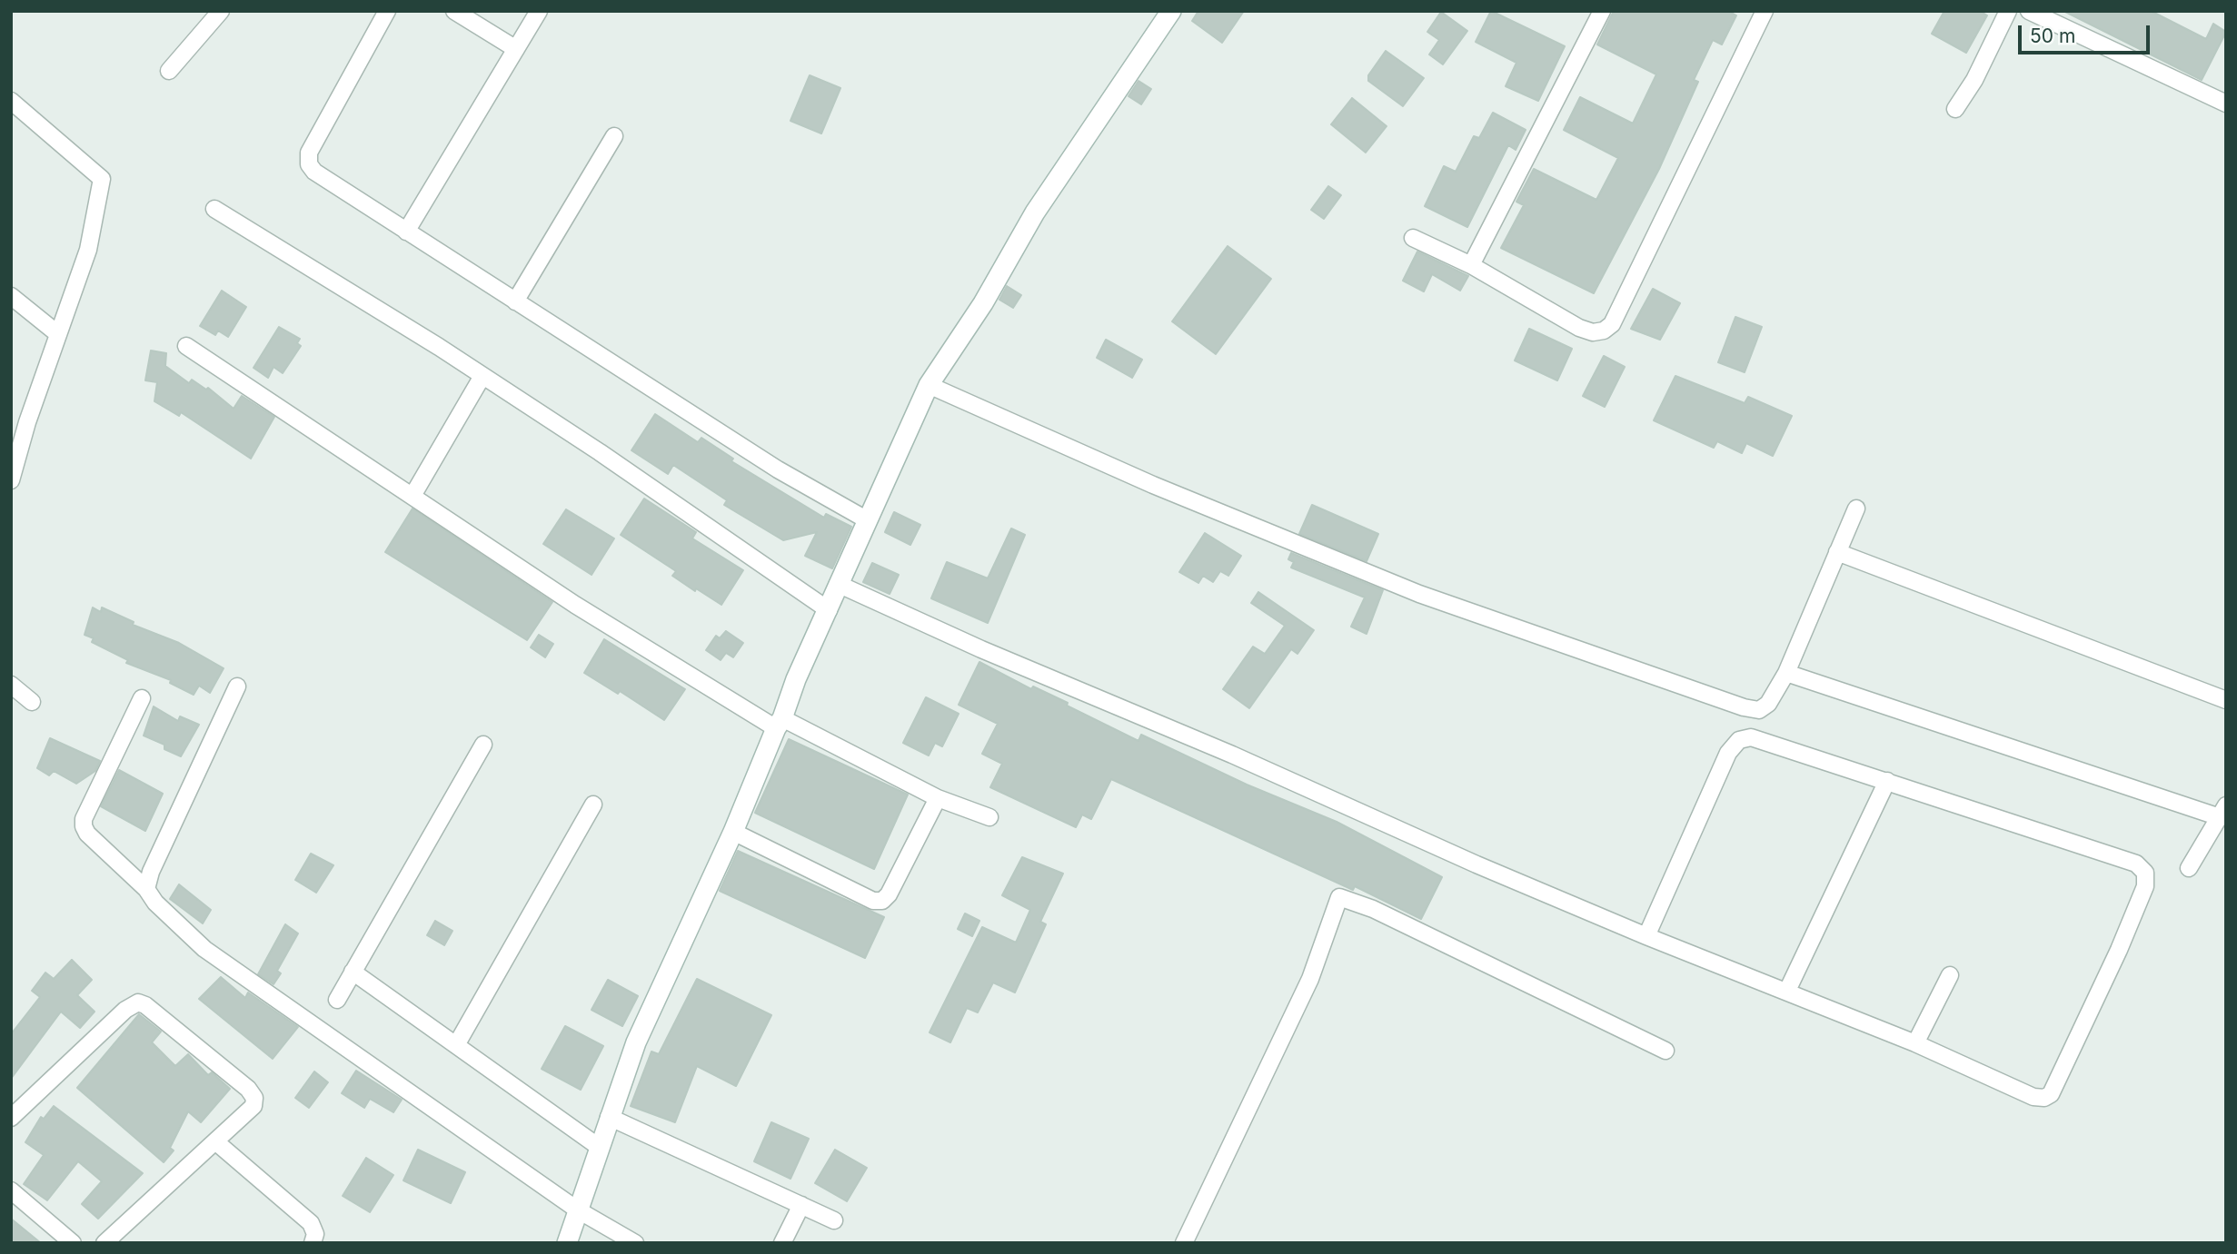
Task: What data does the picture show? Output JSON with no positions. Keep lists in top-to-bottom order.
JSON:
{
  "scale_bar": "50 m"
}
